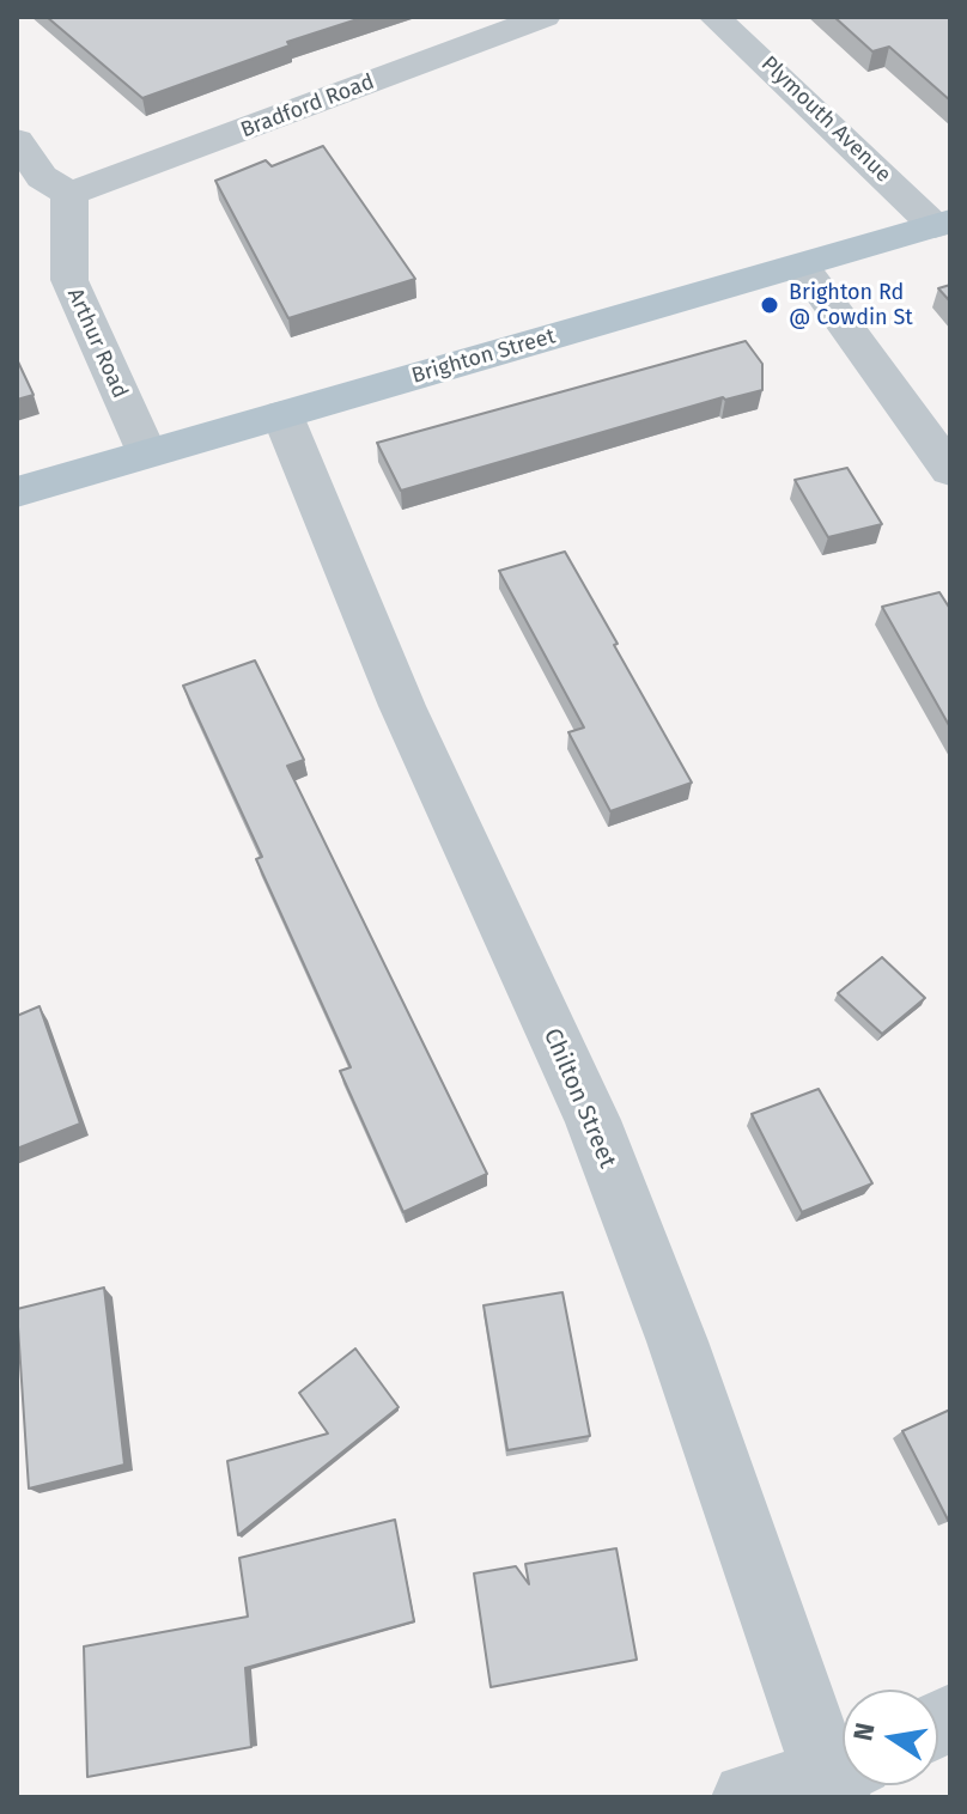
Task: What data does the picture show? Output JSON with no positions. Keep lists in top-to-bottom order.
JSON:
{
  "streets": {
    "main road": ["Brighton Street"],
    "street": [
      "Bradford Road",
      "Plymouth Avenue",
      "Arthur Road",
      "Chilton Street"
    ]
  },
  "crossings": [
    ["Bradford Road", "Arthur Road"],
    ["Plymouth Avenue", "Brighton Street"],
    ["Arthur Road", "Brighton Street"],
    ["Brighton Street", "Chilton Street"]
  ],
  "places": ["Brighton Rd @ Cowdin St"],
  "north": "left"
}
